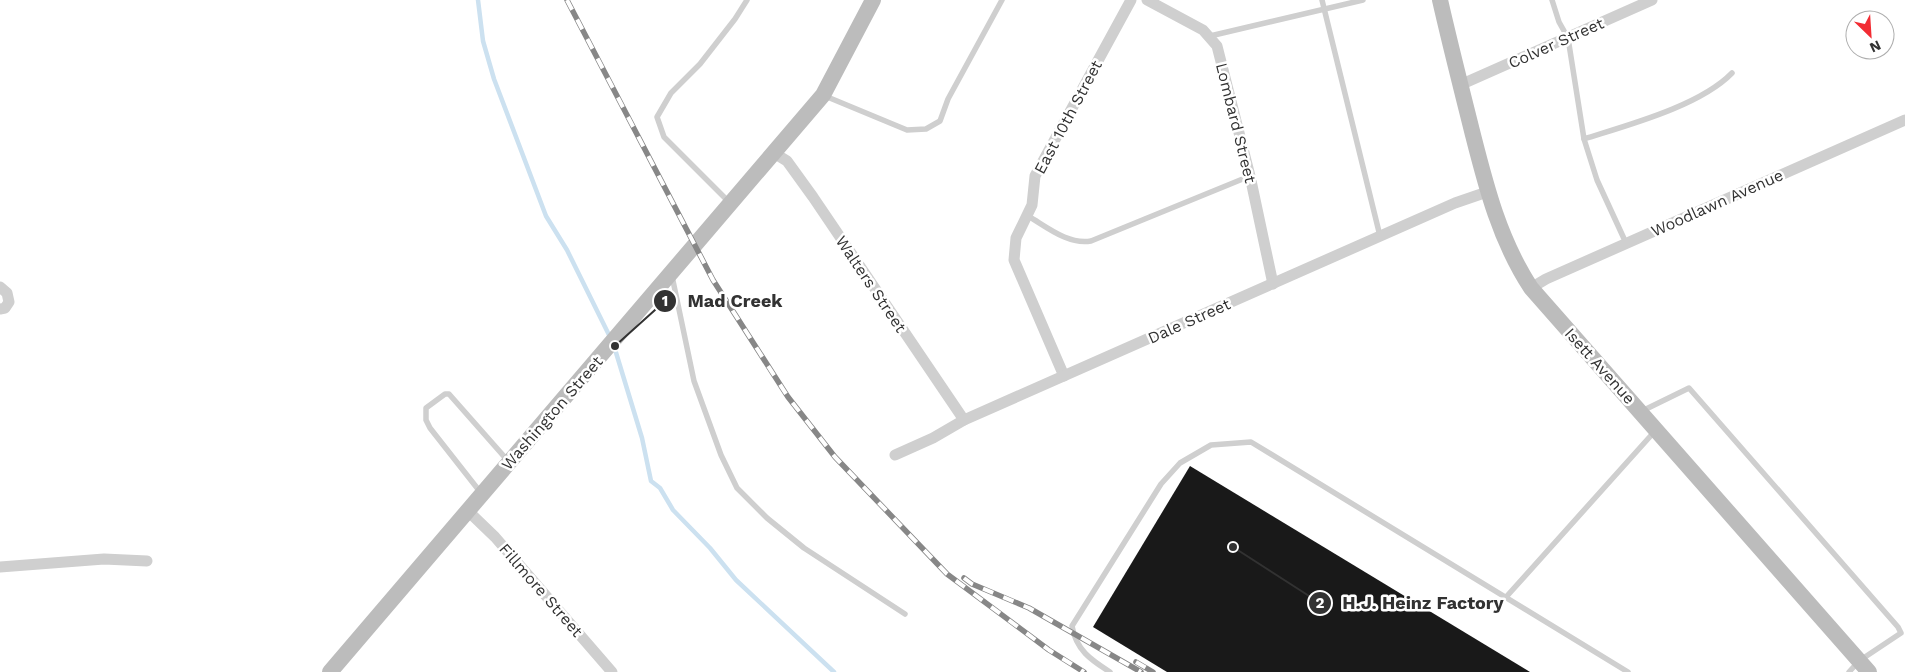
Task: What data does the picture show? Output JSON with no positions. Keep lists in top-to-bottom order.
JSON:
{
  "streets": {
    "main road": ["Isett Avenue", "Washington Street"],
    "street": [
      "Colver Street",
      "East 10th Street",
      "Lombard Street",
      "Woodlawn Avenue",
      "Walters Street",
      "Dale Street",
      "Fillmore Street"
    ]
  },
  "crossings": [
    ["Colver Street", "Isett Avenue"],
    ["East 10th Street", "Dale Street"],
    ["Lombard Street", "Dale Street"],
    ["Woodlawn Avenue", "Isett Avenue"],
    ["Walters Street", "Dale Street"],
    ["Walters Street", "Washington Street"],
    ["Dale Street", "Isett Avenue"],
    ["Washington Street", "Fillmore Street"]
  ],
  "places": ["Mad Creek", "H.J. Heinz Factory"],
  "north": "bottom right"
}
